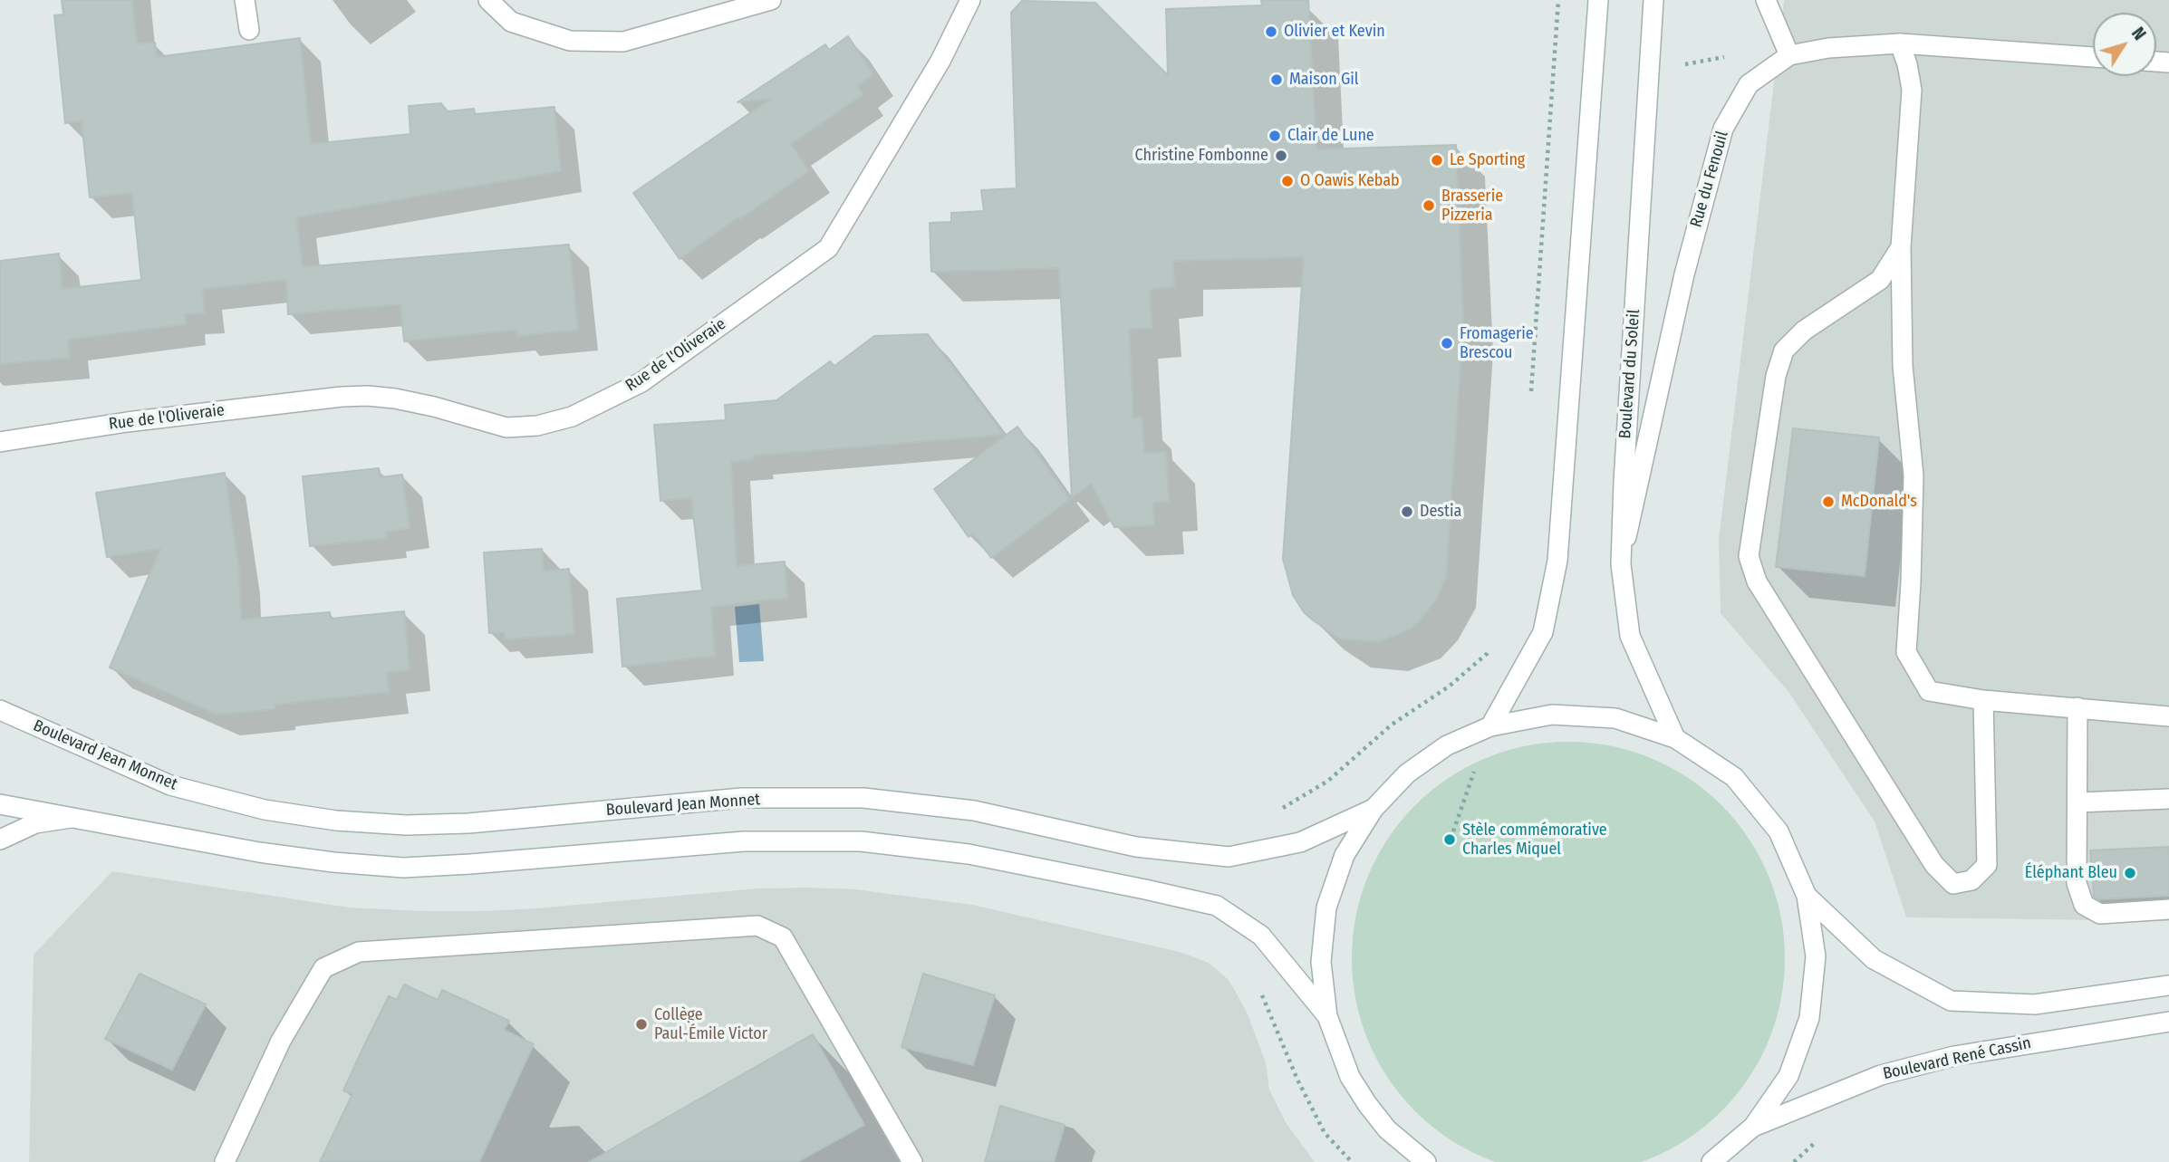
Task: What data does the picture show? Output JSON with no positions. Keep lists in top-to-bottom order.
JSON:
{
  "streets": {
    "street": [
      "Rue du Fenouil",
      "Rue de l'Oliveraie",
      "Boulevard du Soleil",
      "Boulevard Jean Monnet",
      "Boulevard René Cassin"
    ]
  },
  "crossings": [
    ["Rue du Fenouil", "Boulevard du Soleil"]
  ],
  "places": [
    "Olivier et Kevin",
    "Maison Gil",
    "Clair de Lune",
    "Christine Fombonne",
    "Le Sporting",
    "O Oawis Kebab",
    "Brasserie Pizzeria",
    "Fromagerie Brescou",
    "McDonald's",
    "Destia",
    "Stèle commémorative Charles Miquel",
    "Éléphant Bleu",
    "Collège Paul-Émile Victor"
  ],
  "north": "top right"
}
